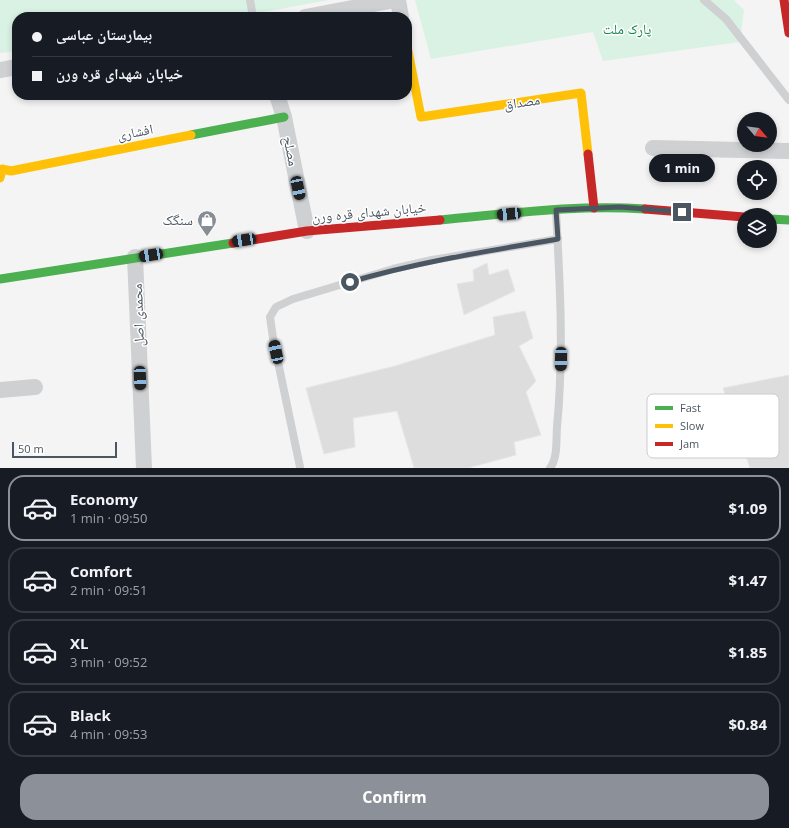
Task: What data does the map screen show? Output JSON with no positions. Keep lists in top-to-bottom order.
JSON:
{
  "streets": {
    "main road": ["مصداق", "افشاری", "خیابان شهدای قره ورن"],
    "street": ["مصلح", "محمدی اصل"]
  },
  "crossings": [
    ["مصداق", "خیابان شهدای قره ورن"],
    ["افشاری", "مصلح"],
    ["مصلح", "خیابان شهدای قره ورن"],
    ["خیابان شهدای قره ورن", "محمدی اصل"]
  ],
  "parks": ["پارک ملت"],
  "places": {
    "shop": ["سنگک"]
  },
  "legend": ["Fast", "Slow", "Jam"],
  "scale_bar": "50 m",
  "north": "bottom right",
  "page": {
    "banner": ["بیمارستان عباسی", "خیابان شهدای قره ورن"],
    "bubble": "1 min",
    "scale": "50 m",
    "list": [
      {
        "name": "Economy",
        "note": "1 min · 09:50",
        "value": "$1.09"
      },
      {
        "name": "Comfort",
        "note": "2 min · 09:51",
        "value": "$1.47"
      },
      {
        "name": "XL",
        "note": "3 min · 09:52",
        "value": "$1.85"
      },
      {
        "name": "Black",
        "note": "4 min · 09:53",
        "value": "$0.84"
      }
    ],
    "buttons": "Confirm"
  }
}
